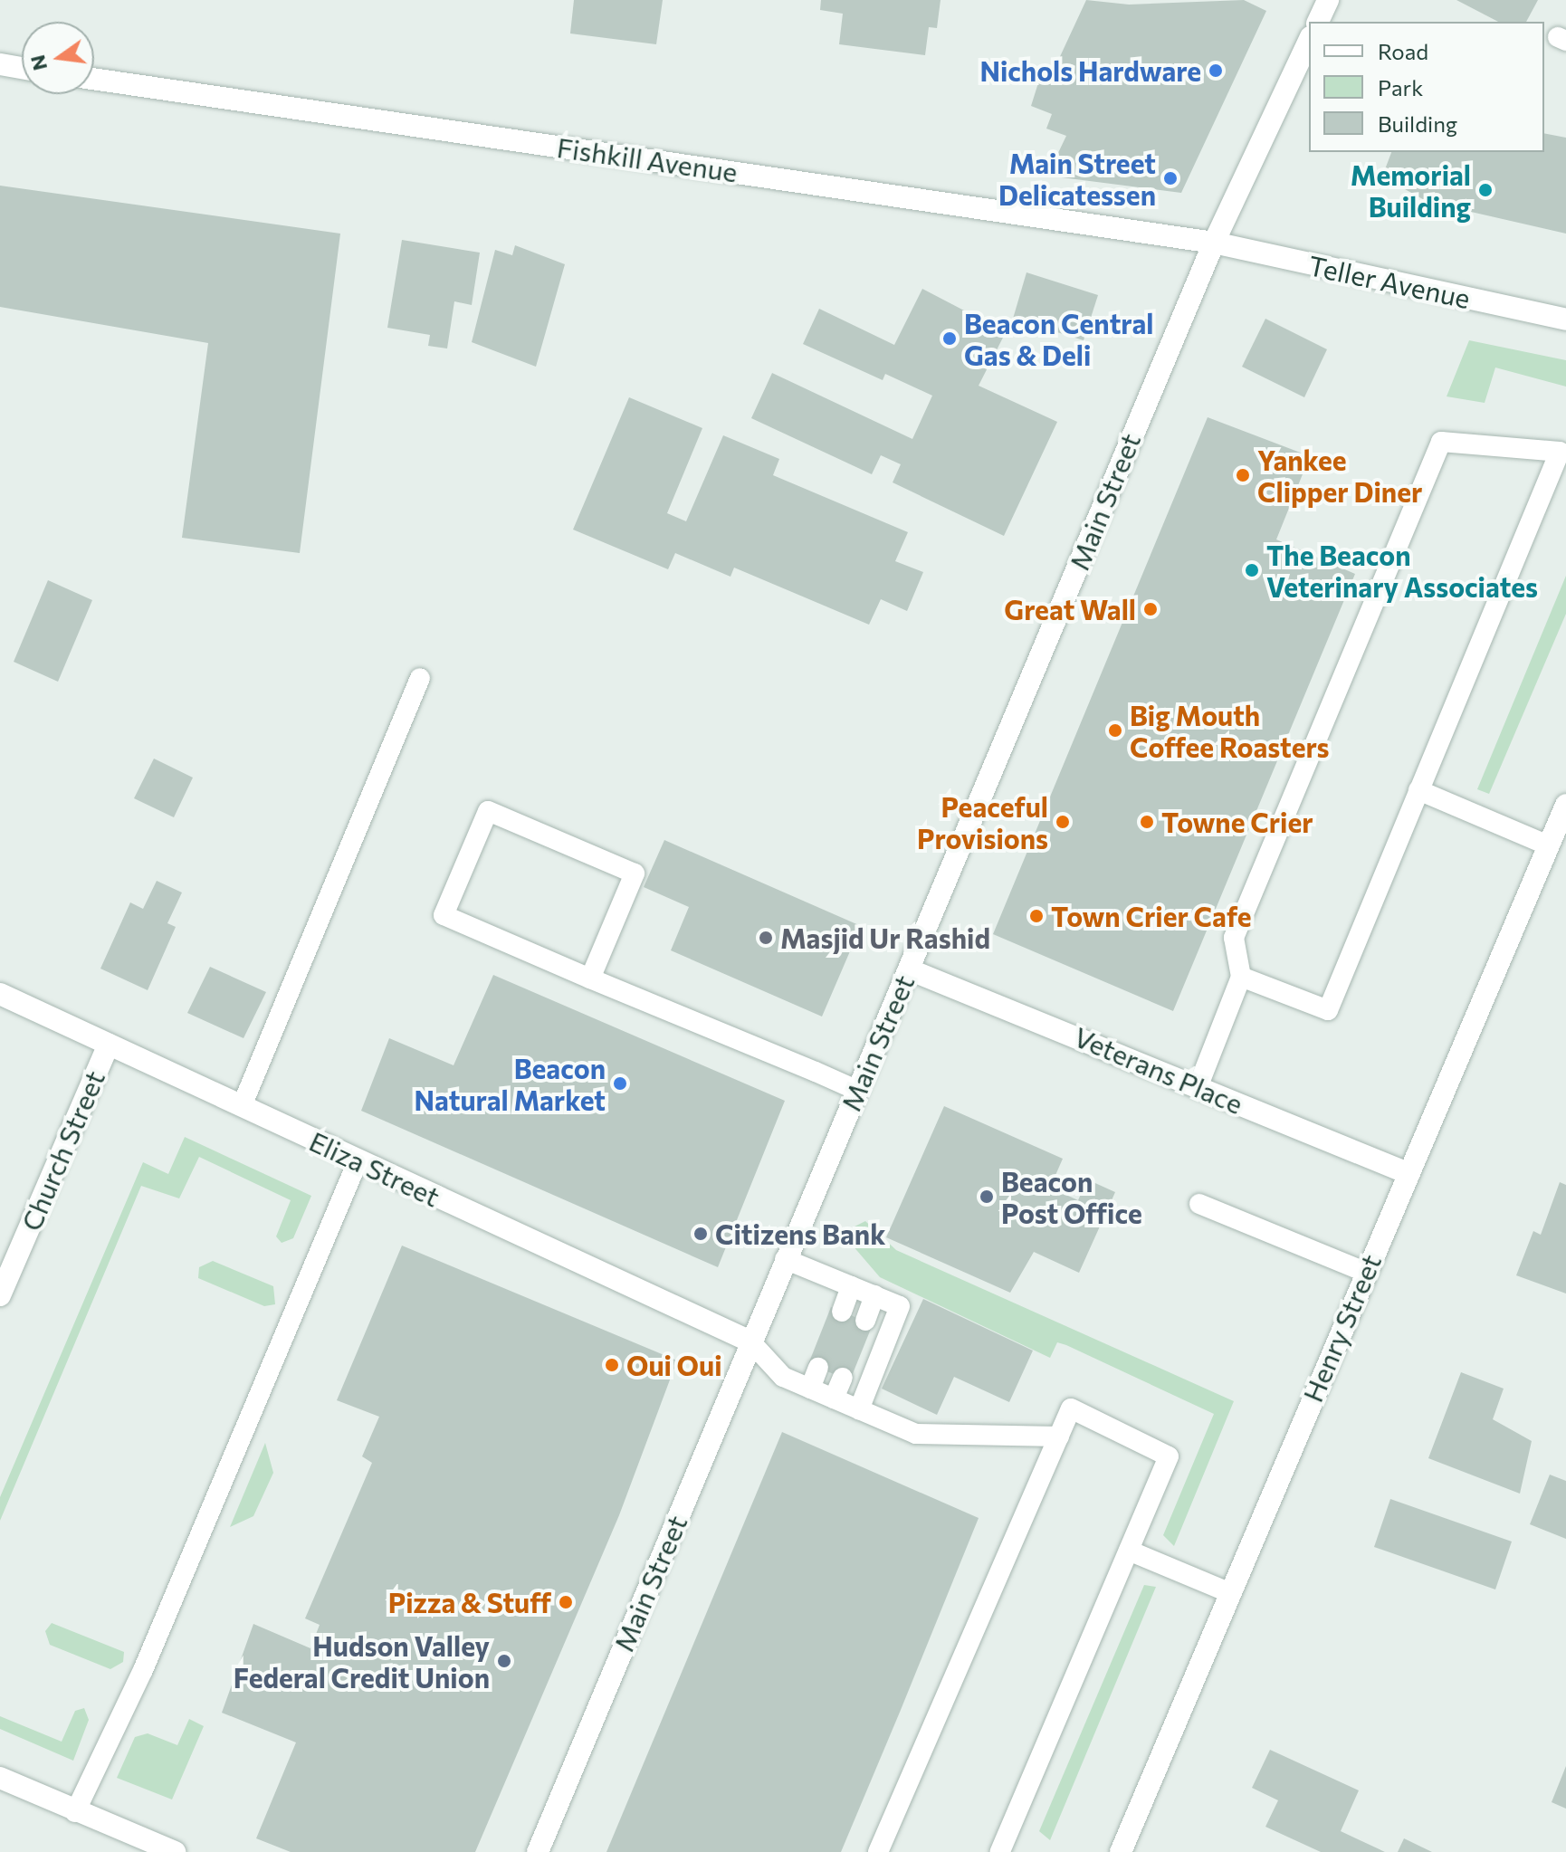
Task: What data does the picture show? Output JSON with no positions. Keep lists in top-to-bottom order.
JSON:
{
  "streets": {
    "street": [
      "Fishkill Avenue",
      "Teller Avenue",
      "Main Street",
      "Veterans Place",
      "Church Street",
      "Eliza Street",
      "Henry Street"
    ]
  },
  "crossings": [
    ["Fishkill Avenue", "Teller Avenue"],
    ["Fishkill Avenue", "Main Street"],
    ["Teller Avenue", "Main Street"],
    ["Main Street", "Veterans Place"],
    ["Main Street", "Eliza Street"],
    ["Veterans Place", "Henry Street"],
    ["Church Street", "Eliza Street"]
  ],
  "places": [
    "Nichols Hardware",
    "Main Street Delicatessen",
    "Memorial Building",
    "Beacon Central Gas & Deli",
    "Yankee Clipper Diner",
    "The Beacon Veterinary Associates",
    "Great Wall",
    "Big Mouth Coffee Roasters",
    "Peaceful Provisions",
    "Towne Crier",
    "Town Crier Cafe",
    "Masjid Ur Rashid",
    "Beacon Natural Market",
    "Beacon Post Office",
    "Citizens Bank",
    "Oui Oui",
    "Pizza & Stuff",
    "Hudson Valley Federal Credit Union"
  ],
  "legend": ["Road", "Park", "Building"],
  "north": "left"
}
